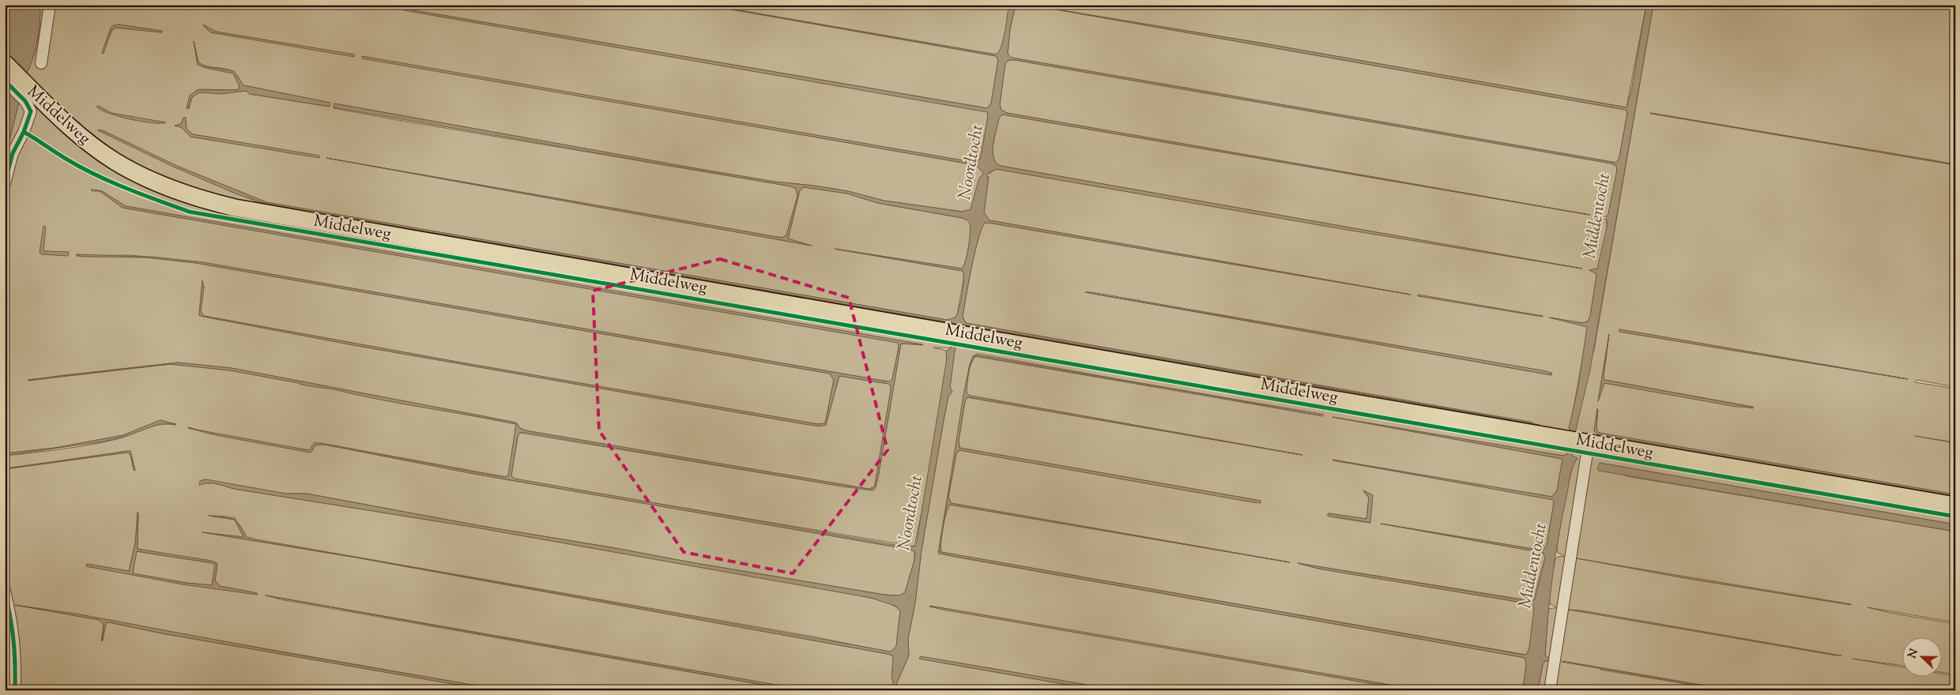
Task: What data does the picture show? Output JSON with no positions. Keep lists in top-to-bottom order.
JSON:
{
  "streets": {
    "main road": ["Middelweg"]
  },
  "water": ["Noordtocht", "Middentocht"],
  "north": "left"
}
